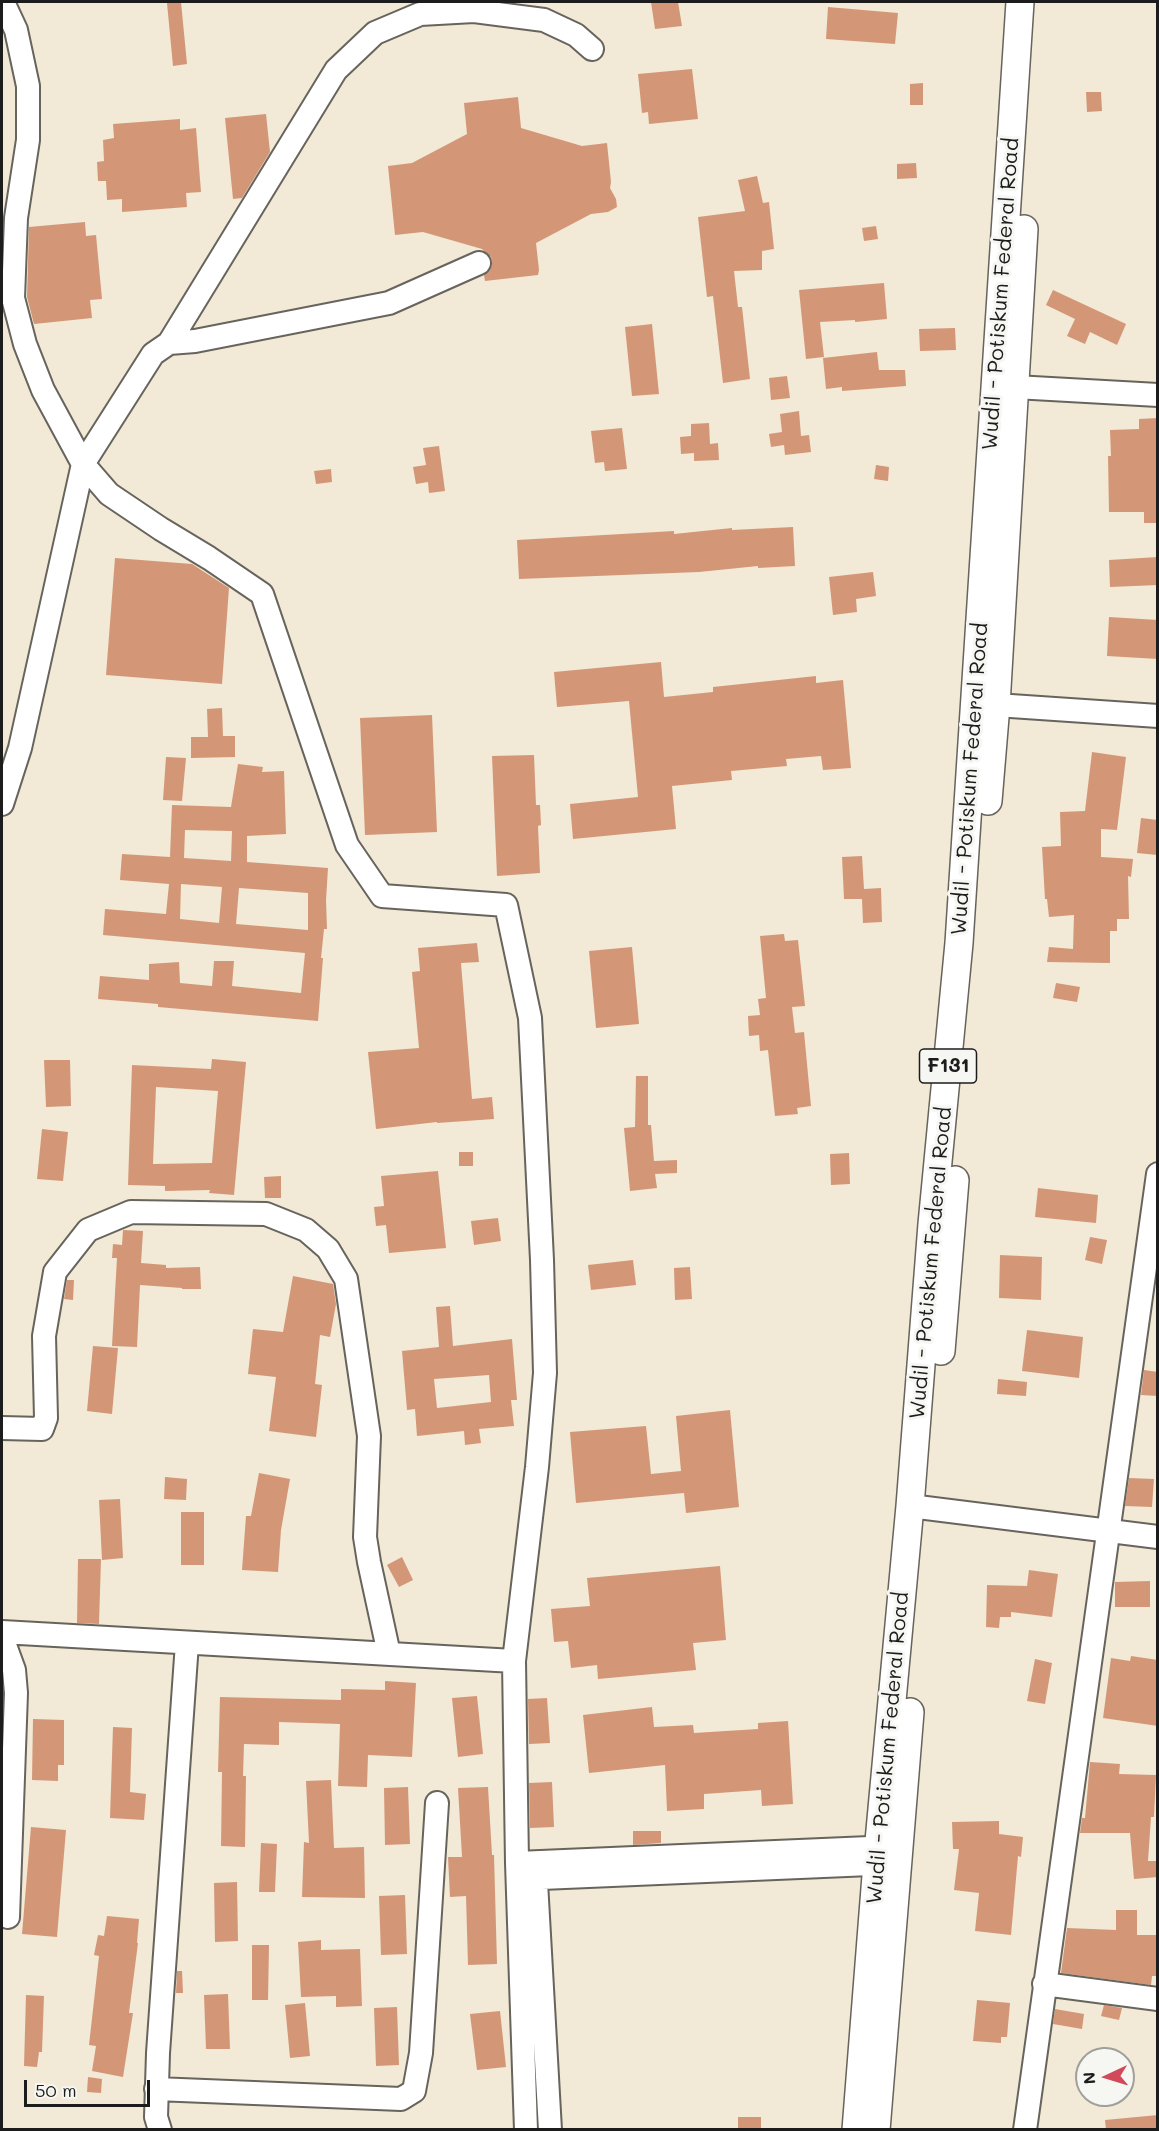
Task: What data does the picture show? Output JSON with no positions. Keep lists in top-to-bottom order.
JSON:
{
  "streets": {
    "main road": ["Wudil - Potiskum Federal Road", "F131"]
  },
  "scale_bar": "50 m",
  "north": "left"
}
